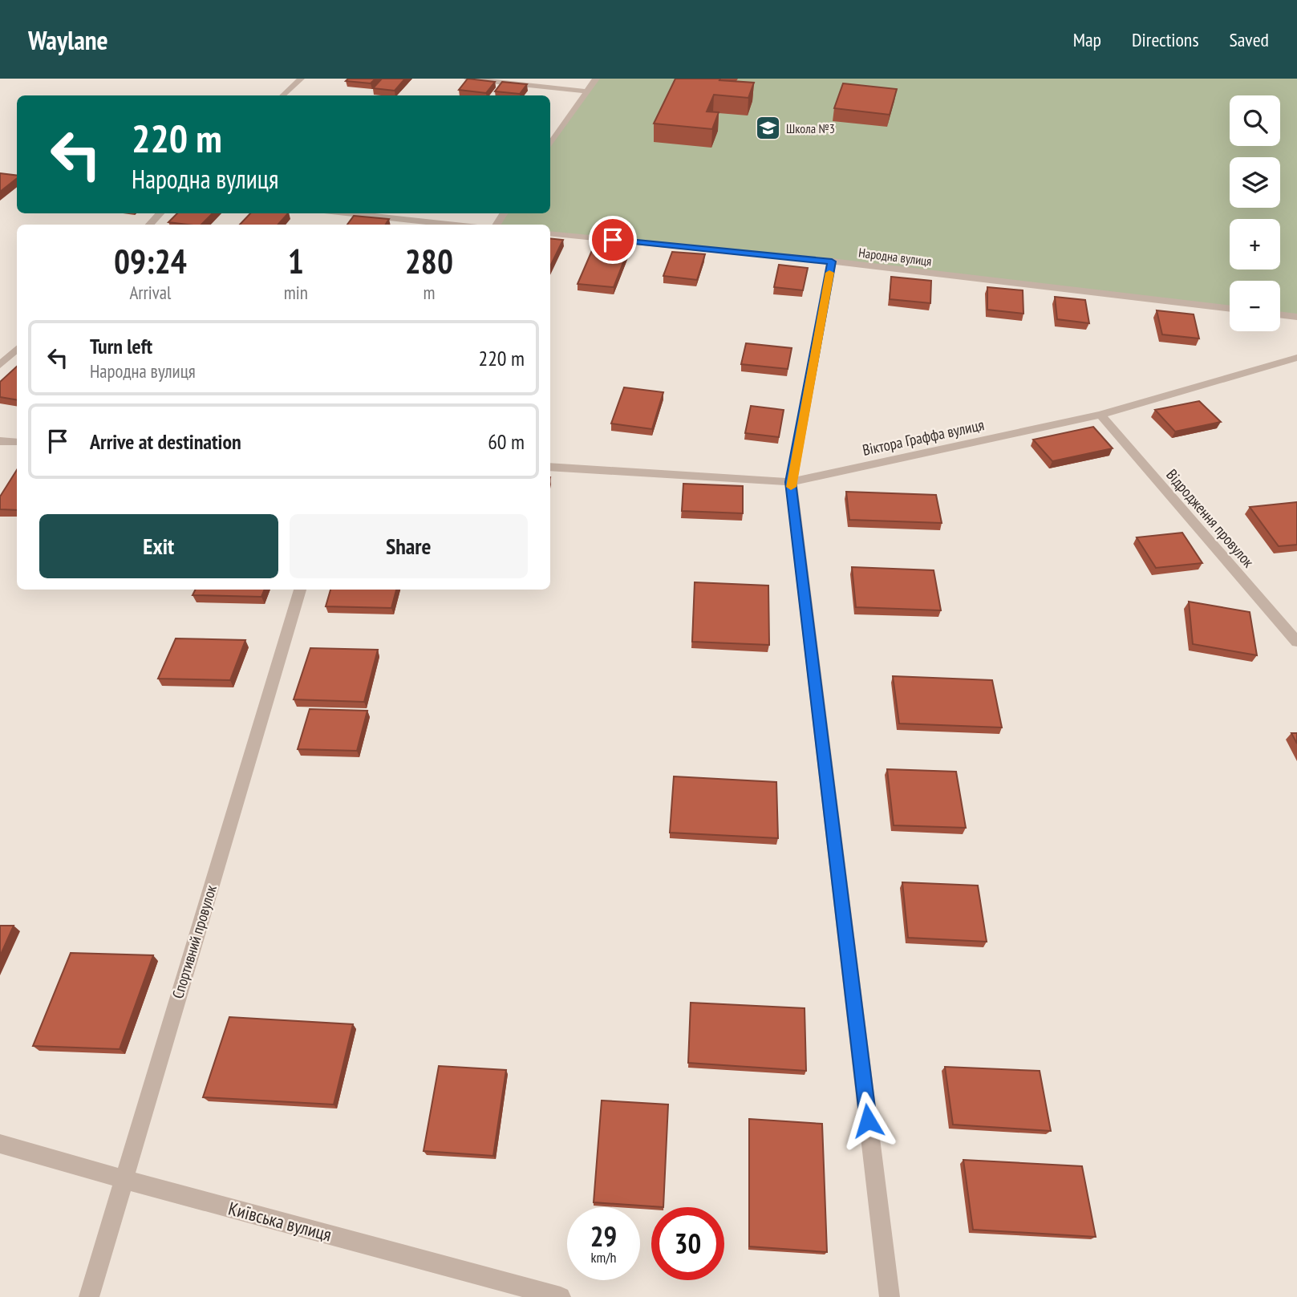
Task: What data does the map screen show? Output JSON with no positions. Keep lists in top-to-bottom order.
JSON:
{
  "streets": {
    "street": [
      "Народна вулиця",
      "Віктора Граффа вулиця",
      "Відродження провулок",
      "Спортивний провулок",
      "Київська вулиця"
    ]
  },
  "crossings": [
    ["Віктора Граффа вулиця", "Відродження провулок"],
    ["Спортивний провулок", "Київська вулиця"]
  ],
  "places": {
    "school or university": ["Школа №3"]
  },
  "page": {
    "header": "Waylane",
    "nav": ["Map", "Directions", "Saved"],
    "map_buttons": ["+", "−"],
    "turn": ["220 m", "Народна вулиця"],
    "eta": [
      "09:24",
      "Arrival",
      "1",
      "min",
      "280",
      "m"
    ],
    "list": [
      {
        "name": "Turn left",
        "note": "Народна вулиця",
        "value": "220 m"
      },
      {
        "name": "Arrive at destination",
        "value": "60 m"
      }
    ],
    "buttons": ["Exit", "Share"],
    "speed": "29 km/h",
    "limit": "30"
  }
}
